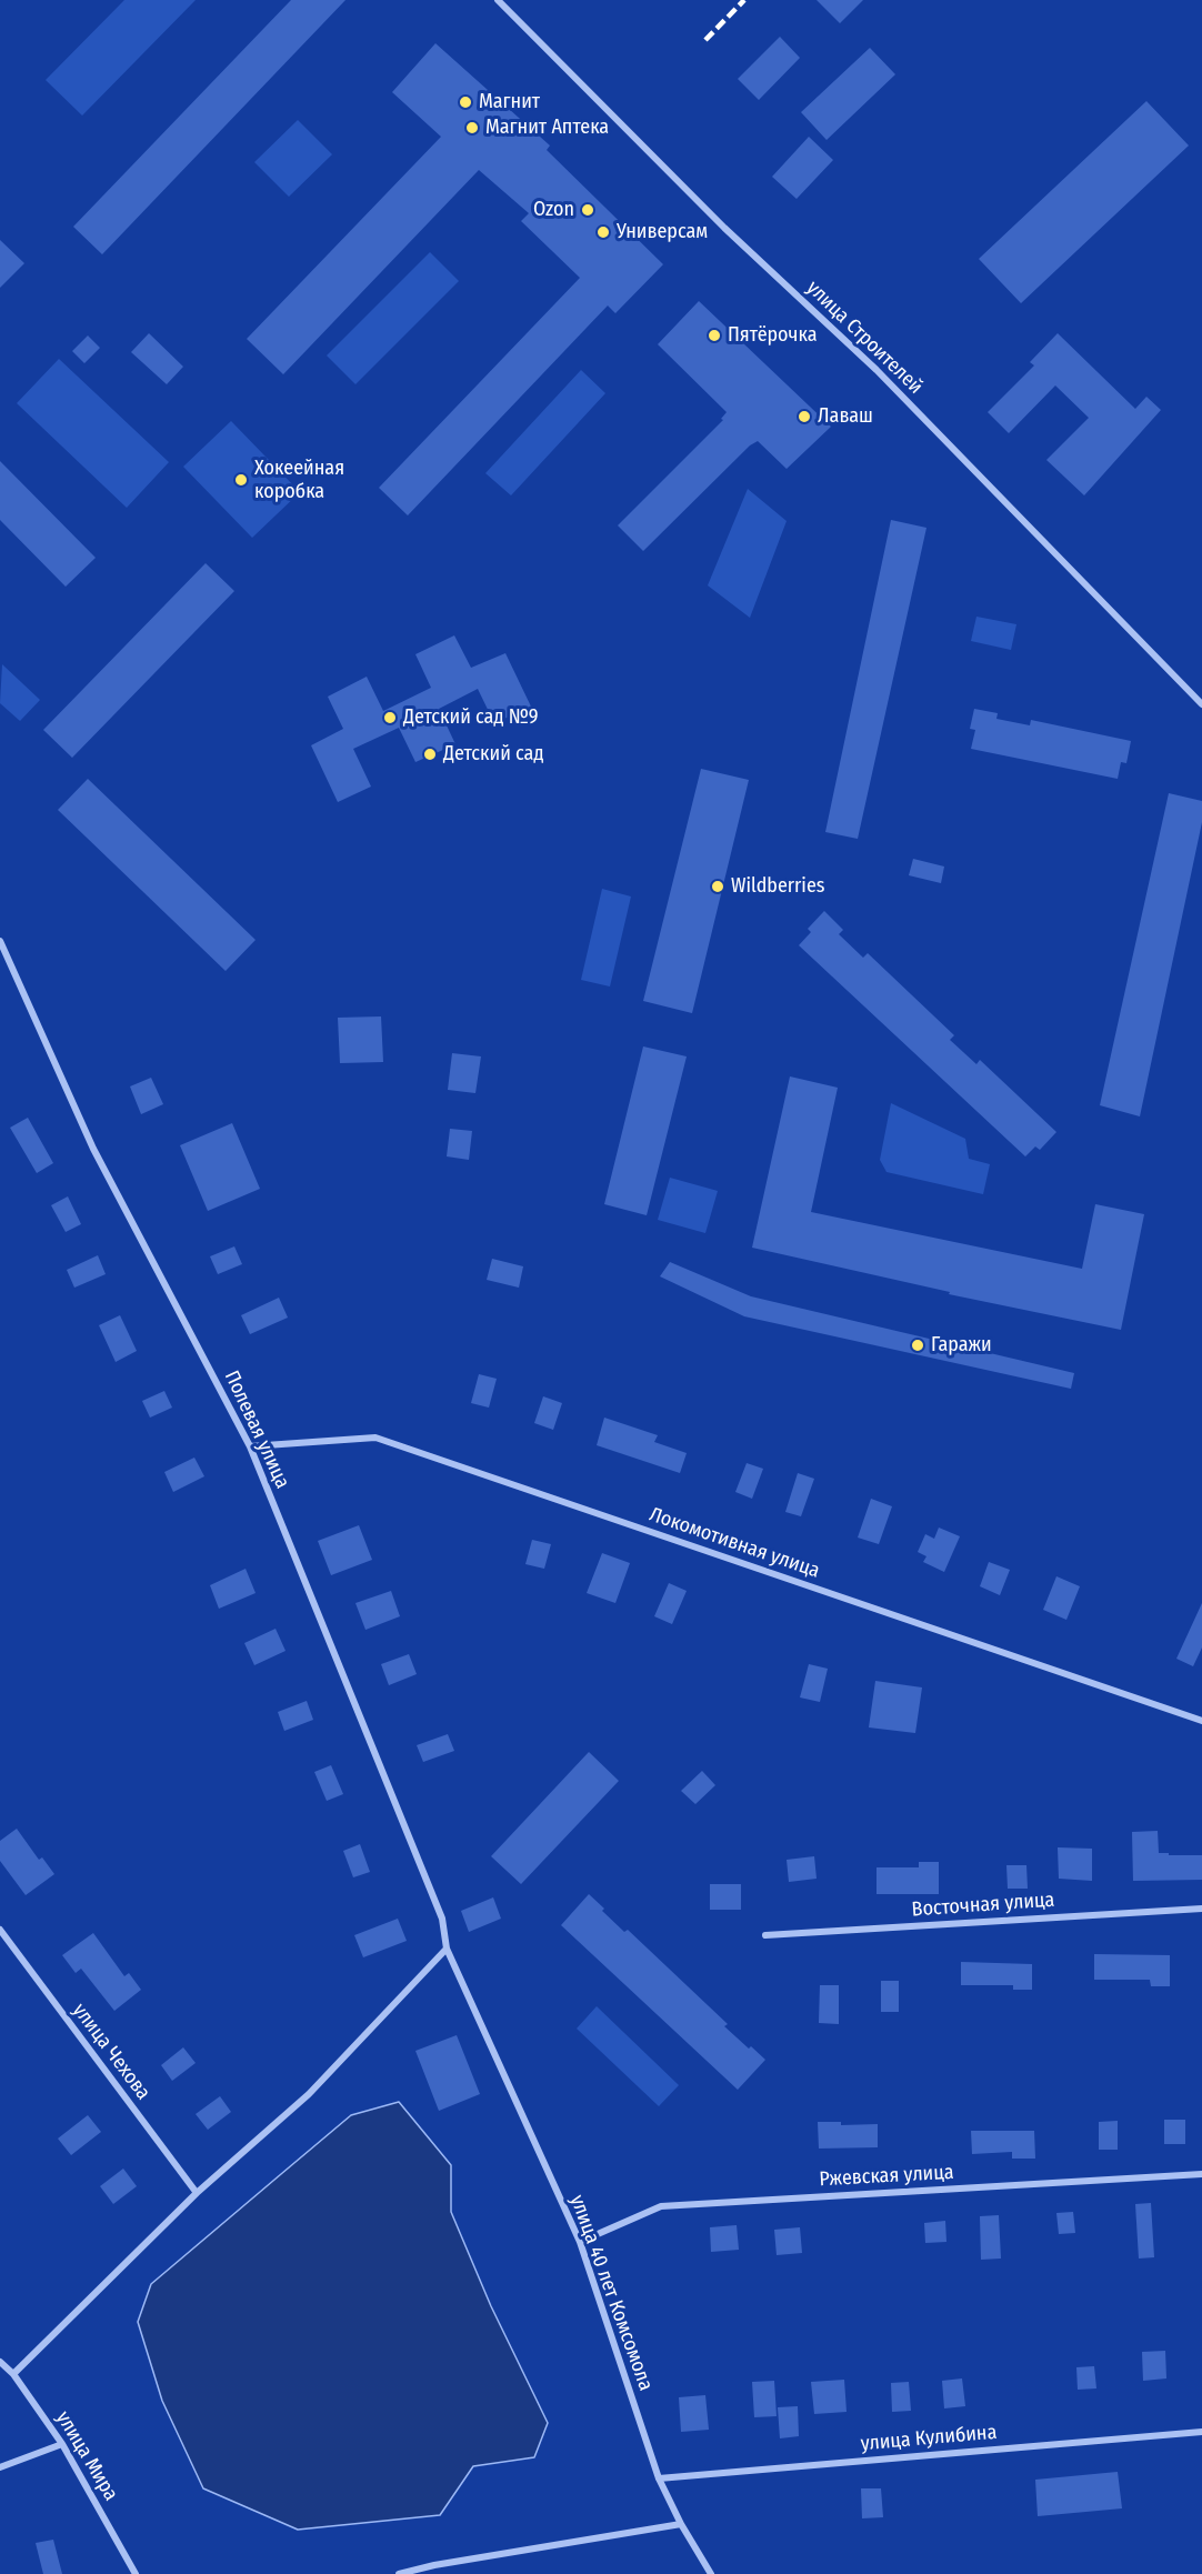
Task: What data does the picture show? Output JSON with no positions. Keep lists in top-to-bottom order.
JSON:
{
  "streets": {
    "street": [
      "улица Строителей",
      "Полевая улица",
      "Локомотивная улица",
      "Восточная улица",
      "улица Чехова",
      "Ржевская улица",
      "улица 40 лет Комсомола",
      "улица Кулибина",
      "улица Мира"
    ]
  },
  "crossings": [
    ["Полевая улица", "Локомотивная улица"],
    ["Полевая улица", "улица 40 лет Комсомола"],
    ["Ржевская улица", "улица 40 лет Комсомола"],
    ["улица 40 лет Комсомола", "улица Кулибина"]
  ],
  "places": [
    "Магнит",
    "Магнит Аптека",
    "Ozon",
    "Универсам",
    "Пятёрочка",
    "Лаваш",
    "Хокеейная коробка",
    "Детский сад №9",
    "Детский сад",
    "Wildberries",
    "Гаражи"
  ]
}
